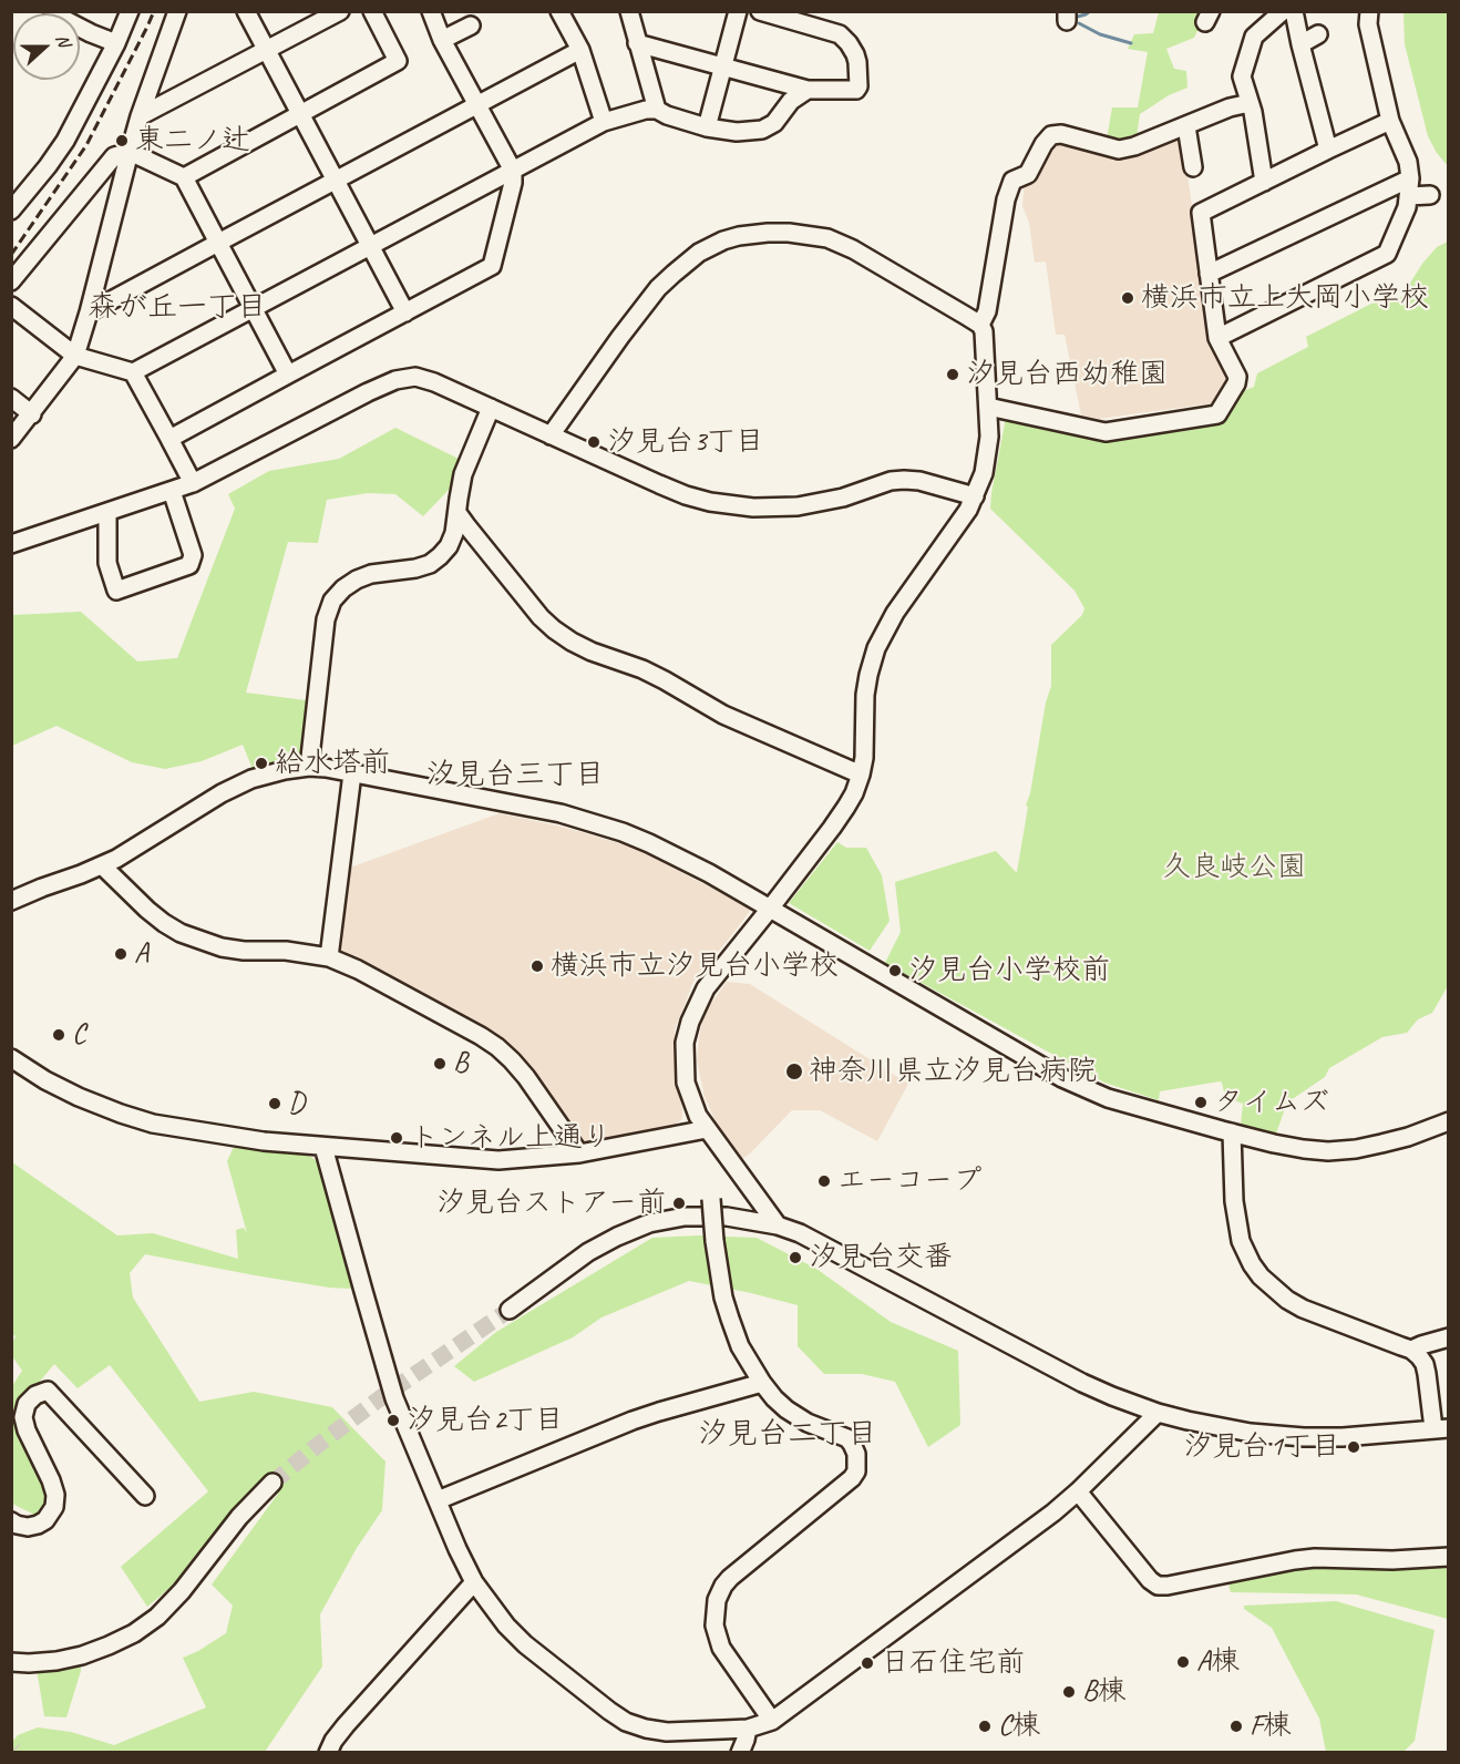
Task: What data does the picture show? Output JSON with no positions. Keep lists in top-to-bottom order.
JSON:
{
  "districts": ["森が丘一丁目", "汐見台三丁目", "汐見台二丁目"],
  "parks": ["久良岐公園"],
  "places": [
    "東二ノ辻",
    "横浜市立上大岡小学校",
    "汐見台西幼稚園",
    "汐見台3丁目",
    "給水塔前",
    "A",
    "横浜市立汐見台小学校",
    "汐見台小学校前",
    "C",
    "B",
    "神奈川県立汐見台病院",
    "タイムズ",
    "D",
    "トンネル上通り",
    "エーコープ",
    "汐見台ストアー前",
    "汐見台交番",
    "汐見台2丁目",
    "汐見台1丁目",
    "A棟",
    "日石住宅前",
    "B棟",
    "C棟",
    "F棟"
  ],
  "north": "right"
}
